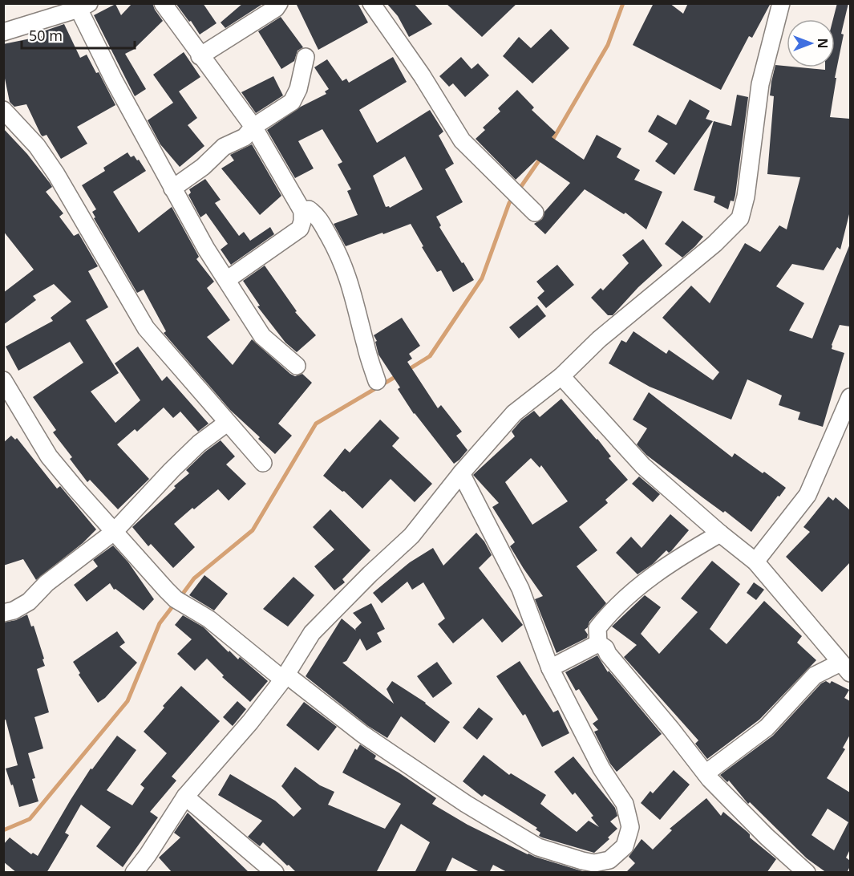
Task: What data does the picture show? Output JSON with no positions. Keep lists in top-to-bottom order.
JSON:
{
  "scale_bar": "50 m",
  "north": "right"
}
